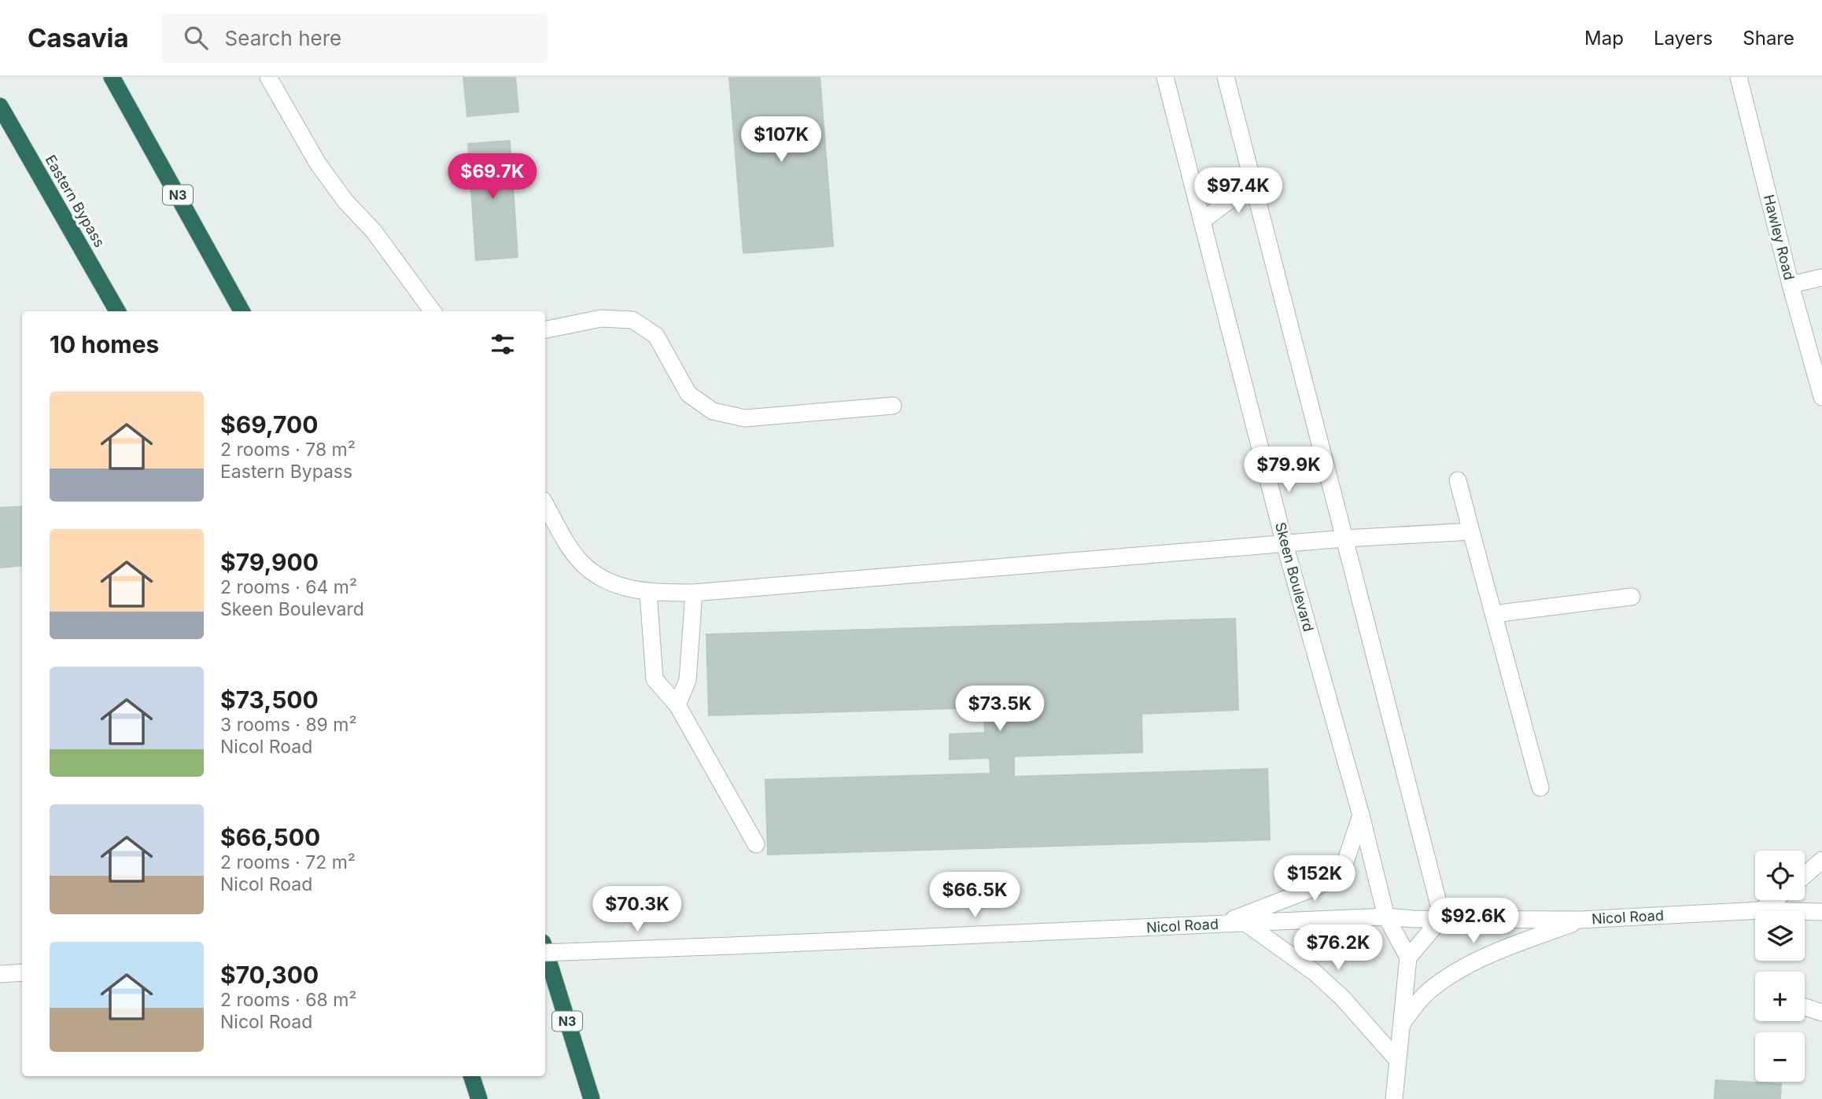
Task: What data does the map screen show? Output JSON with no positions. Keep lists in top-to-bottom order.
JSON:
{
  "streets": {
    "highway": ["N3", "Eastern Bypass"],
    "main road": ["Hawley Road", "Skeen Boulevard", "Nicol Road"]
  },
  "crossings": [
    ["Skeen Boulevard", "Nicol Road"]
  ],
  "page": {
    "header": "Casavia",
    "search": "Search here",
    "nav": ["Map", "Layers", "Share"],
    "price": [
      "$107K",
      "$69.7K",
      "$97.4K",
      "$79.9K",
      "$73.5K",
      "$152K",
      "$66.5K",
      "$70.3K",
      "$92.6K",
      "$76.2K"
    ],
    "heading": "10 homes",
    "list": [
      {
        "name": "$69,700",
        "note": "2 rooms · 78 m² · Eastern Bypass"
      },
      {
        "name": "$79,900",
        "note": "2 rooms · 64 m² · Skeen Boulevard"
      },
      {
        "name": "$73,500",
        "note": "3 rooms · 89 m² · Nicol Road"
      },
      {
        "name": "$66,500",
        "note": "2 rooms · 72 m² · Nicol Road"
      },
      {
        "name": "$70,300",
        "note": "2 rooms · 68 m² · Nicol Road"
      }
    ],
    "map_buttons": ["+", "−"]
  }
}
